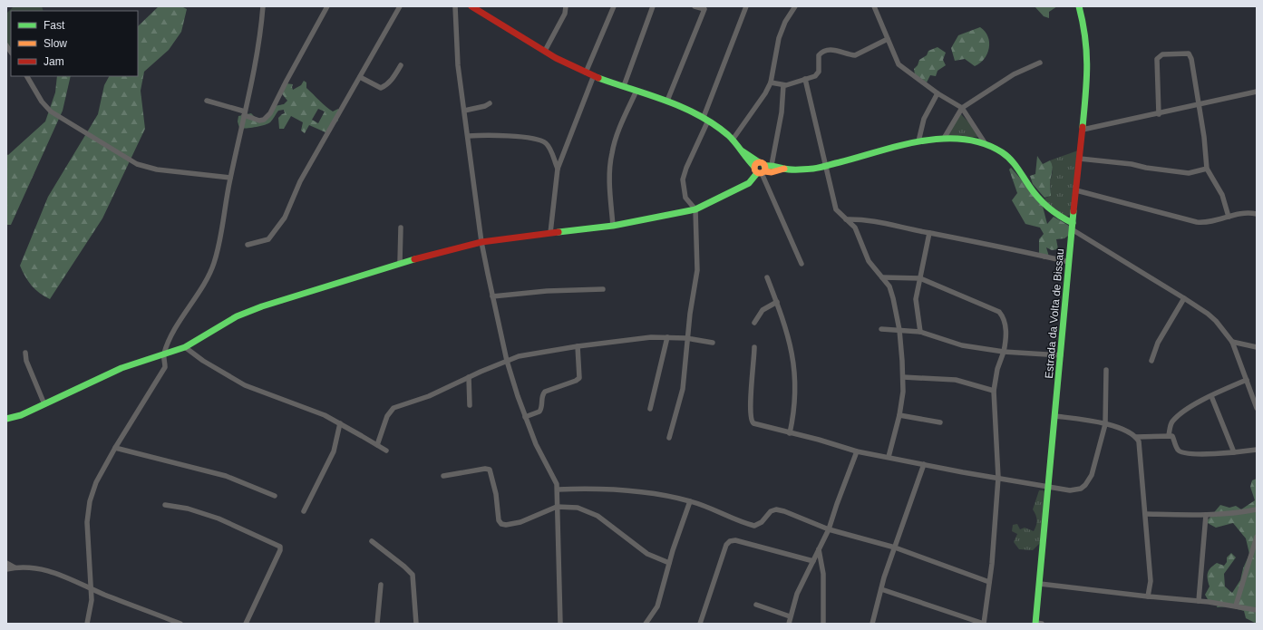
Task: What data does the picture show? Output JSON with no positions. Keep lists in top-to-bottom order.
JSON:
{
  "streets": {
    "street": ["Estrada da Volta de Bissau"]
  },
  "legend": ["Fast", "Slow", "Jam"]
}
